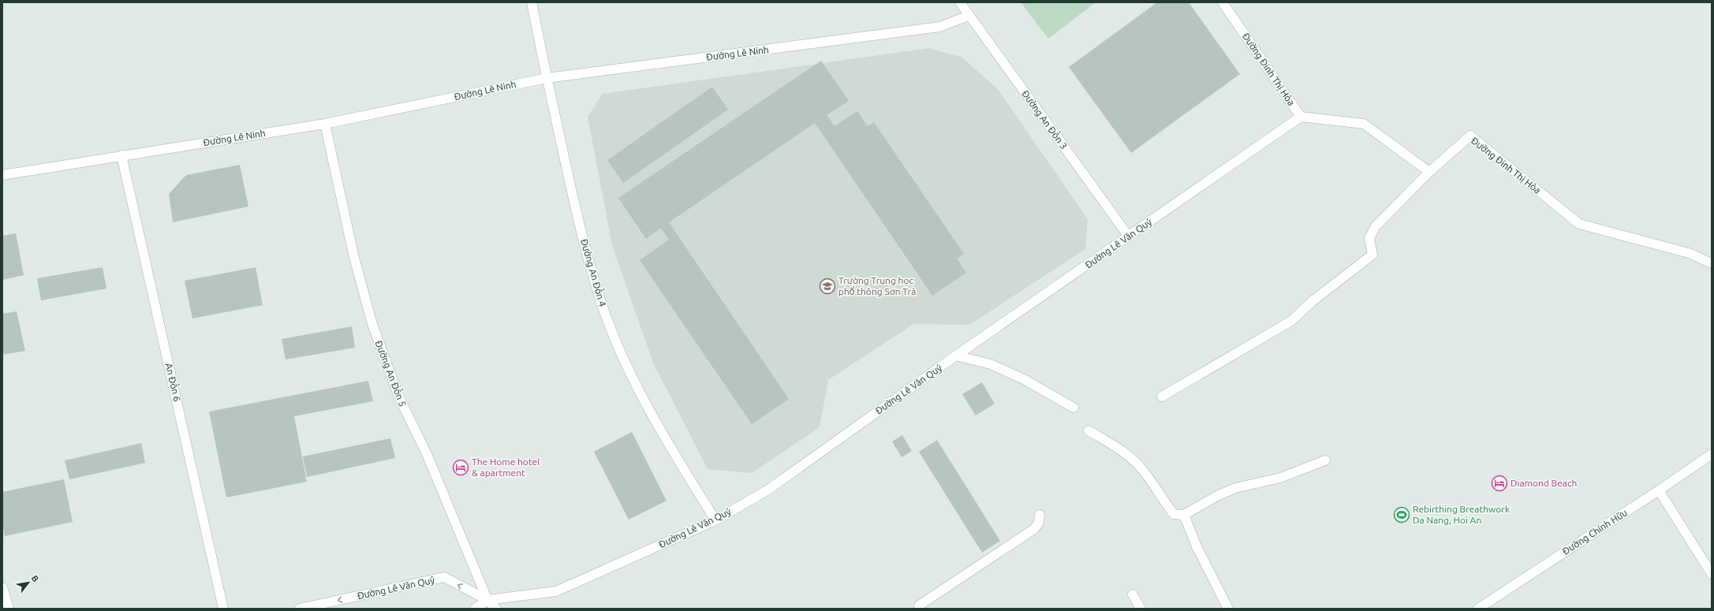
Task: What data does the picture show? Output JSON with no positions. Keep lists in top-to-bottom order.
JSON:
{
  "streets": {
    "street": [
      "Đường Lê Ninh",
      "Đường Đinh Thị Hòa",
      "Đường An Đồn 3",
      "Đường Lê Văn Quý",
      "Đường An Đồn 4",
      "Đường An Đồn 5",
      "An Đồn 6",
      "Đường Chính Hữu"
    ]
  },
  "crossings": [
    ["Đường Lê Ninh", "Đường An Đồn 3"],
    ["Đường Lê Ninh", "Đường An Đồn 4"],
    ["Đường Lê Ninh", "Đường An Đồn 5"],
    ["Đường Lê Ninh", "An Đồn 6"],
    ["Đường Đinh Thị Hòa", "Đường Lê Văn Quý"],
    ["Đường An Đồn 3", "Đường Lê Văn Quý"],
    ["Đường Lê Văn Quý", "Đường An Đồn 4"],
    ["Đường Lê Văn Quý", "Đường An Đồn 5"]
  ],
  "places": {
    "school or university": ["Trường Trung học phổ thông Sơn Trà"],
    "hotel": ["The Home hotel & apartment", "Diamond Beach"],
    "sports": ["Rebirthing Breathwork Da Nang, Hoi An"]
  },
  "north": "top right"
}
